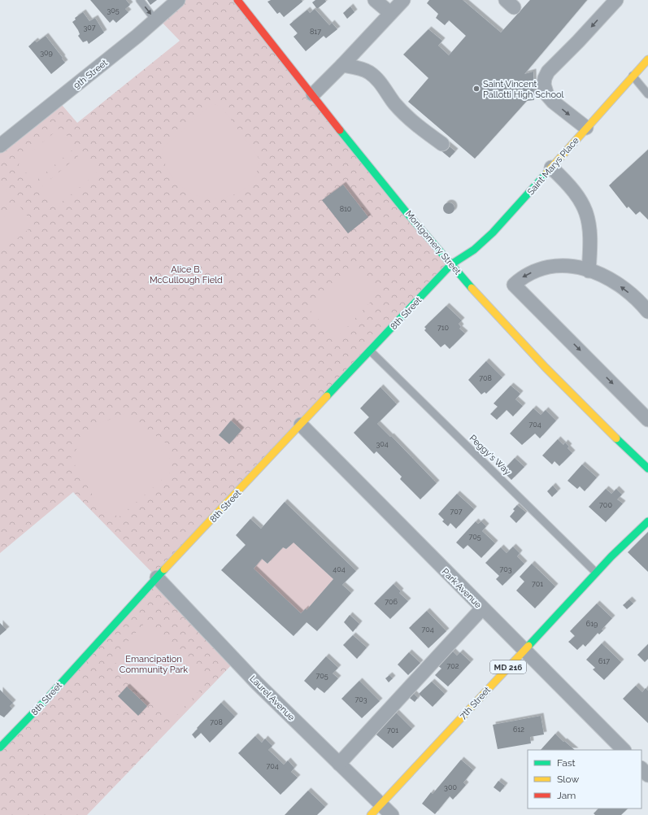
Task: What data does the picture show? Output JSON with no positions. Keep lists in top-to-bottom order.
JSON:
{
  "streets": {
    "street": [
      "9th Street",
      "Saint Marys Place",
      "Montgomery Street",
      "8th Street",
      "Park Avenue",
      "MD 216",
      "Laurel Avenue",
      "7th Street"
    ],
    "lane": ["Peggy's Way"]
  },
  "crossings": [
    ["Saint Marys Place", "Montgomery Street"],
    ["Saint Marys Place", "8th Street"],
    ["Montgomery Street", "8th Street"],
    ["8th Street", "Peggy's Way"],
    ["8th Street", "Park Avenue"],
    ["8th Street", "Laurel Avenue"],
    ["Peggy's Way", "7th Street"],
    ["Park Avenue", "7th Street"],
    ["Laurel Avenue", "7th Street"]
  ],
  "parks": ["Alice B. McCullough Field", "Emancipation Community Park"],
  "places": ["Saint Vincent Pallotti High School"],
  "house_numbers": [
    "305",
    "307",
    "817",
    "309",
    "810",
    "710",
    "708",
    "704",
    "304",
    "700",
    "707",
    "705",
    "404",
    "703",
    "701",
    "706",
    "619",
    "704",
    "617",
    "702",
    "705",
    "703",
    "708",
    "612",
    "701",
    "704",
    "300"
  ],
  "legend": ["Fast", "Slow", "Jam"]
}
